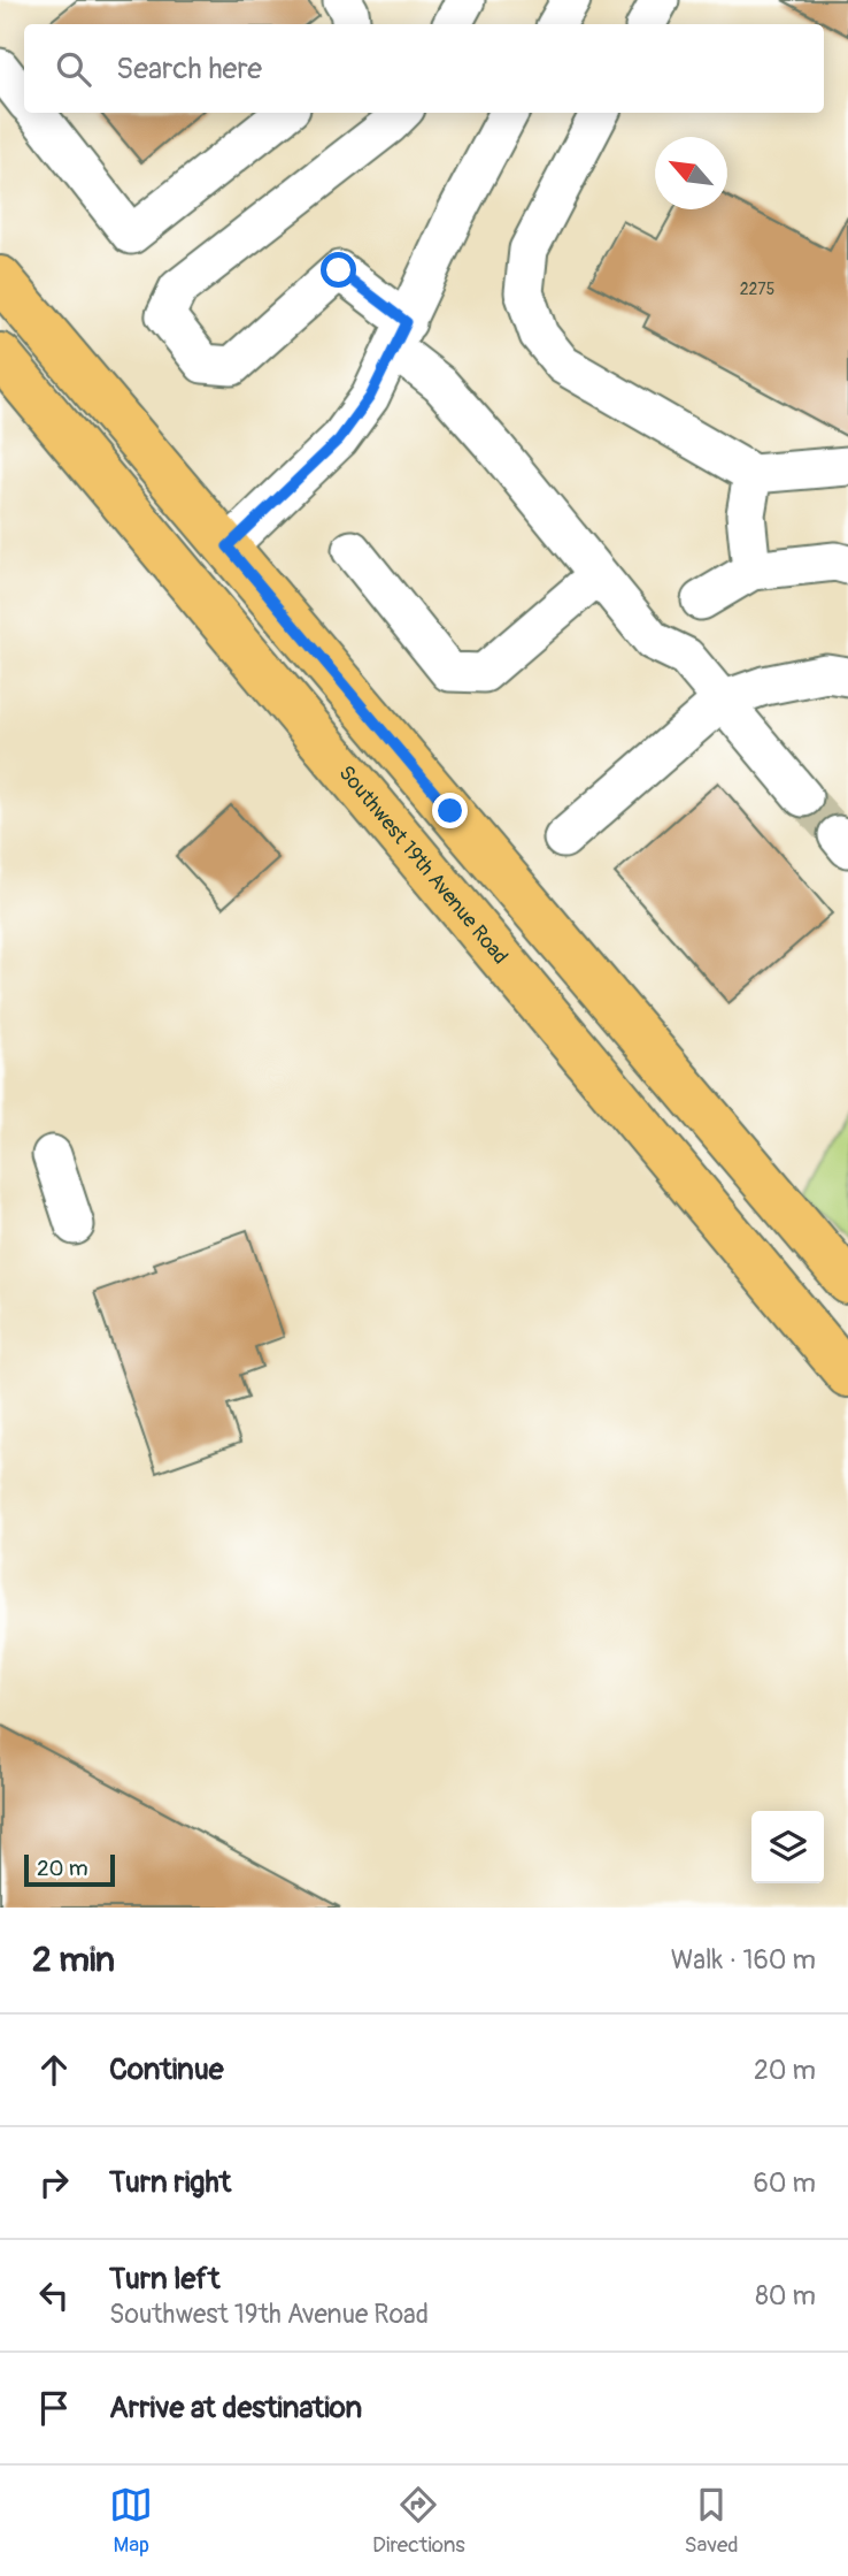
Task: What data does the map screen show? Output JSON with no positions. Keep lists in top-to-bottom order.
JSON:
{
  "streets": {
    "main road": ["Southwest 19th Avenue Road"]
  },
  "house_numbers": ["2275"],
  "scale_bar": "20 m",
  "north": "top left",
  "page": {
    "search": "Search here",
    "scale": "20 m",
    "heading": ["2 min", "Walk · 160 m"],
    "list": [
      ["Continue", "20 m"],
      ["Turn right", "60 m"],
      ["Turn left", "Southwest 19th Avenue Road", "80 m"],
      "Arrive at destination"
    ],
    "nav": ["Map", "Directions", "Saved"]
  }
}
